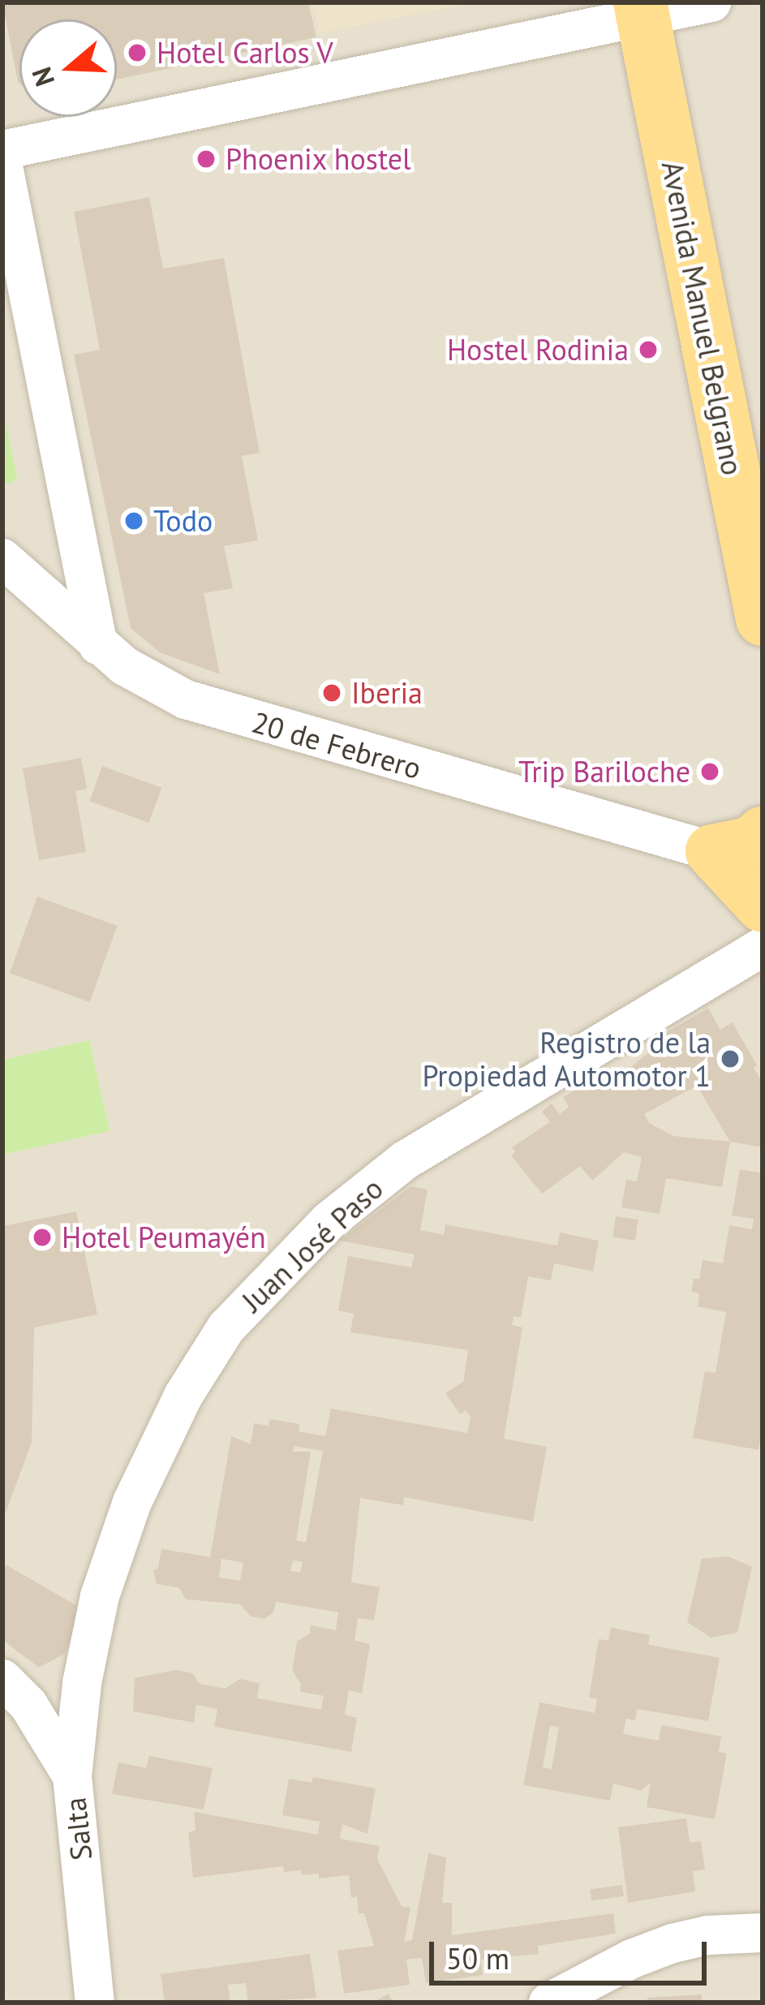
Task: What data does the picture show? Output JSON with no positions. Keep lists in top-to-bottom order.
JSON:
{
  "streets": {
    "main road": ["Avenida Manuel Belgrano"],
    "street": ["20 de Febrero", "Juan José Paso", "Salta"]
  },
  "crossings": [
    ["Juan José Paso", "Salta"]
  ],
  "places": [
    "Hotel Carlos V",
    "Phoenix hostel",
    "Hostel Rodinia",
    "Todo",
    "Iberia",
    "Trip Bariloche",
    "Registro de la Propiedad Automotor 1",
    "Hotel Peumayén"
  ],
  "scale_bar": "50 m",
  "north": "left"
}
